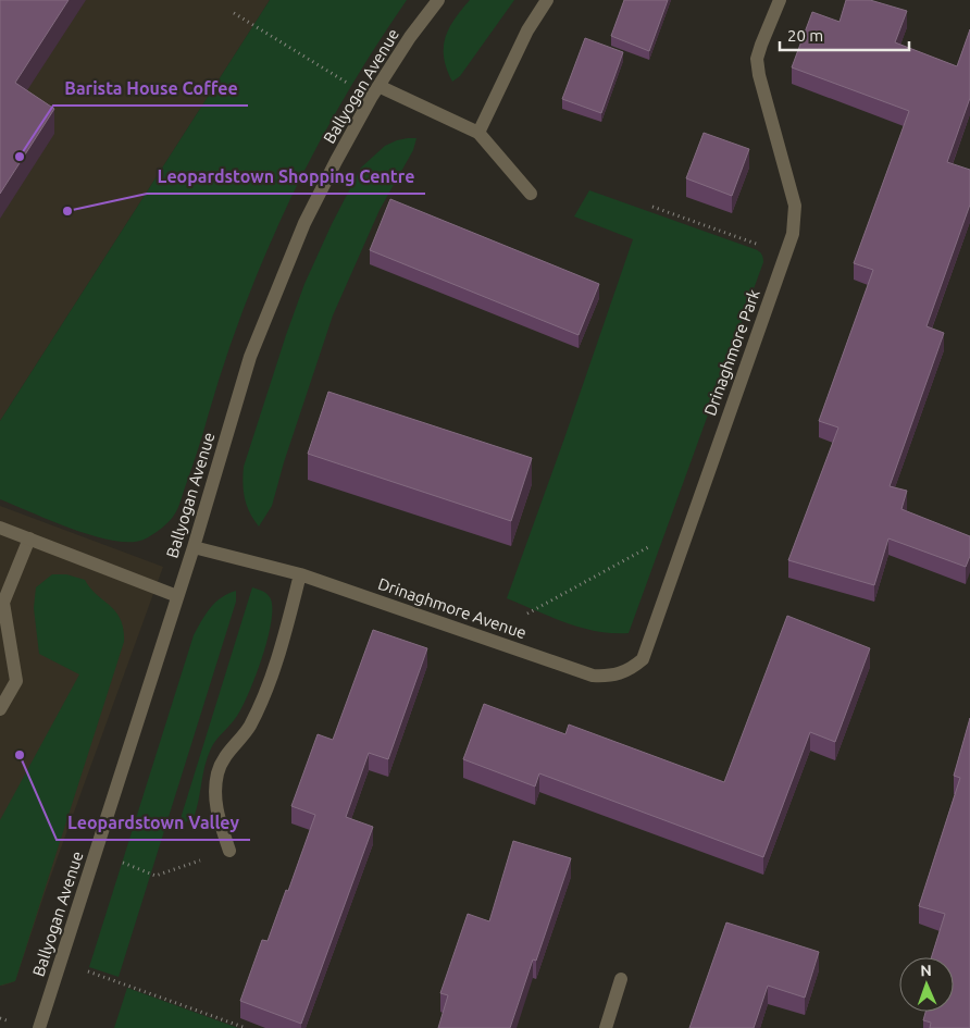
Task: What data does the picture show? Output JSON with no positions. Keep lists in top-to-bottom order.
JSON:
{
  "streets": {
    "street": ["Ballyogan Avenue", "Drinaghmore Park", "Drinaghmore Avenue"]
  },
  "crossings": [
    ["Ballyogan Avenue", "Drinaghmore Avenue"],
    ["Drinaghmore Park", "Drinaghmore Avenue"]
  ],
  "places": ["Barista House Coffee", "Leopardstown Shopping Centre", "Leopardstown Valley"],
  "scale_bar": "20 m",
  "north": "top"
}
